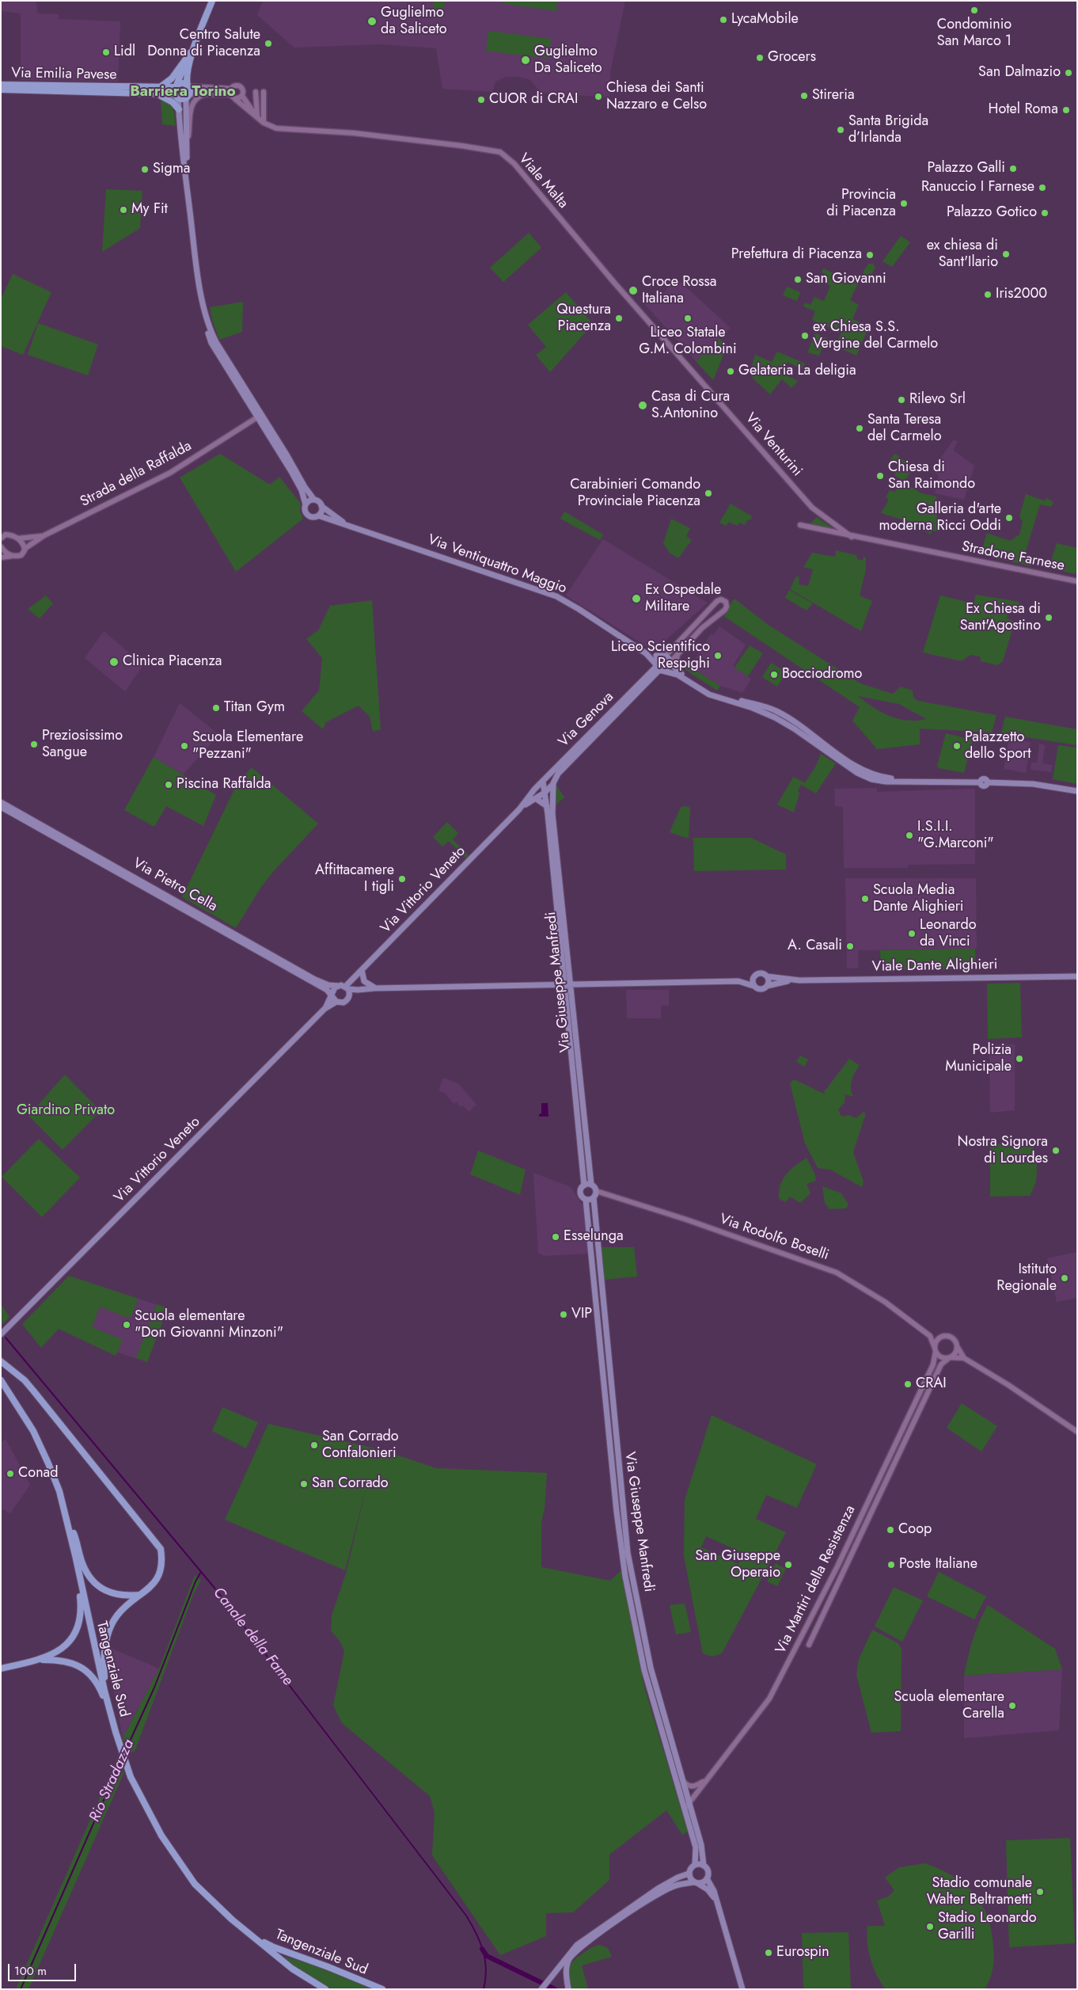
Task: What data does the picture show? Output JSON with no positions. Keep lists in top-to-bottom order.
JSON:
{
  "streets": {
    "main road": [
      "Via Emilia Pavese",
      "Via Ventiquattro Maggio",
      "Via Genova",
      "Via Pietro Cella",
      "Via Vittorio Veneto",
      "Viale Dante Alighieri",
      "Via Giuseppe Manfredi",
      "Tangenziale Sud"
    ],
    "street": [
      "Viale Malta",
      "Via Venturini",
      "Strada della Raffalda",
      "Stradone Farnese",
      "Via Rodolfo Boselli",
      "Via Martiri della Resistenza"
    ]
  },
  "crossings": [
    ["Via Emilia Pavese", "Via Ventiquattro Maggio"],
    ["Viale Malta", "Via Venturini"],
    ["Via Venturini", "Stradone Farnese"],
    ["Strada della Raffalda", "Via Ventiquattro Maggio"],
    ["Via Ventiquattro Maggio", "Via Genova"],
    ["Via Genova", "Via Vittorio Veneto"],
    ["Via Genova", "Via Giuseppe Manfredi"],
    ["Via Pietro Cella", "Via Vittorio Veneto"],
    ["Via Pietro Cella", "Via Giuseppe Manfredi"],
    ["Via Giuseppe Manfredi", "Via Rodolfo Boselli"],
    ["Via Giuseppe Manfredi", "Via Martiri della Resistenza"]
  ],
  "districts": ["Barriera Torino"],
  "water": ["Canale della Fame", "Rio Stradazza"],
  "parks": ["Giardino Privato"],
  "places": [
    "Condominio San Marco 1",
    "LycaMobile",
    "Guglielmo da Saliceto",
    "Centro Salute Donna di Piacenza",
    "Lidl",
    "Grocers",
    "Guglielmo Da Saliceto",
    "San Dalmazio",
    "Stireria",
    "Chiesa dei Santi Nazzaro e Celso",
    "CUOR di CRAI",
    "Hotel Roma",
    "Santa Brigida d’Irlanda",
    "Palazzo Galli",
    "Sigma",
    "Ranuccio I Farnese",
    "Provincia di Piacenza",
    "My Fit",
    "Palazzo Gotico",
    "ex chiesa di Sant'Ilario",
    "Prefettura di Piacenza",
    "San Giovanni",
    "Croce Rossa Italiana",
    "Iris2000",
    "Questura Piacenza",
    "Liceo Statale G.M. Colombini",
    "ex Chiesa S.S. Vergine del Carmelo",
    "Gelateria La deligia",
    "Rilevo Srl",
    "Casa di Cura S.Antonino",
    "Santa Teresa del Carmelo",
    "Chiesa di San Raimondo",
    "Carabinieri Comando Provinciale Piacenza",
    "Galleria d'arte moderna Ricci Oddi",
    "Ex Ospedale Militare",
    "Ex Chiesa di Sant'Agostino",
    "Liceo Scientifico Respighi",
    "Clinica Piacenza",
    "Bocciodromo",
    "Titan Gym",
    "Preziosissimo Sangue",
    "Scuola Elementare \"Pezzani\"",
    "Palazzetto dello Sport",
    "Piscina Raffalda",
    "I.S.I.I. \"G.Marconi\"",
    "Affittacamere I tigli",
    "Scuola Media Dante Alighieri",
    "Leonardo da Vinci",
    "A. Casali",
    "Polizia Municipale",
    "Nostra Signora di Lourdes",
    "Esselunga",
    "Istituto Regionale",
    "VIP",
    "Scuola elementare \"Don Giovanni Minzoni\"",
    "CRAI",
    "San Corrado Confalonieri",
    "Conad",
    "San Corrado",
    "Coop",
    "San Giuseppe Operaio",
    "Poste Italiane",
    "Scuola elementare Carella",
    "Stadio comunale Walter Beltrametti",
    "Stadio Leonardo Garilli",
    "Eurospin"
  ],
  "scale_bar": "100 m"
}
